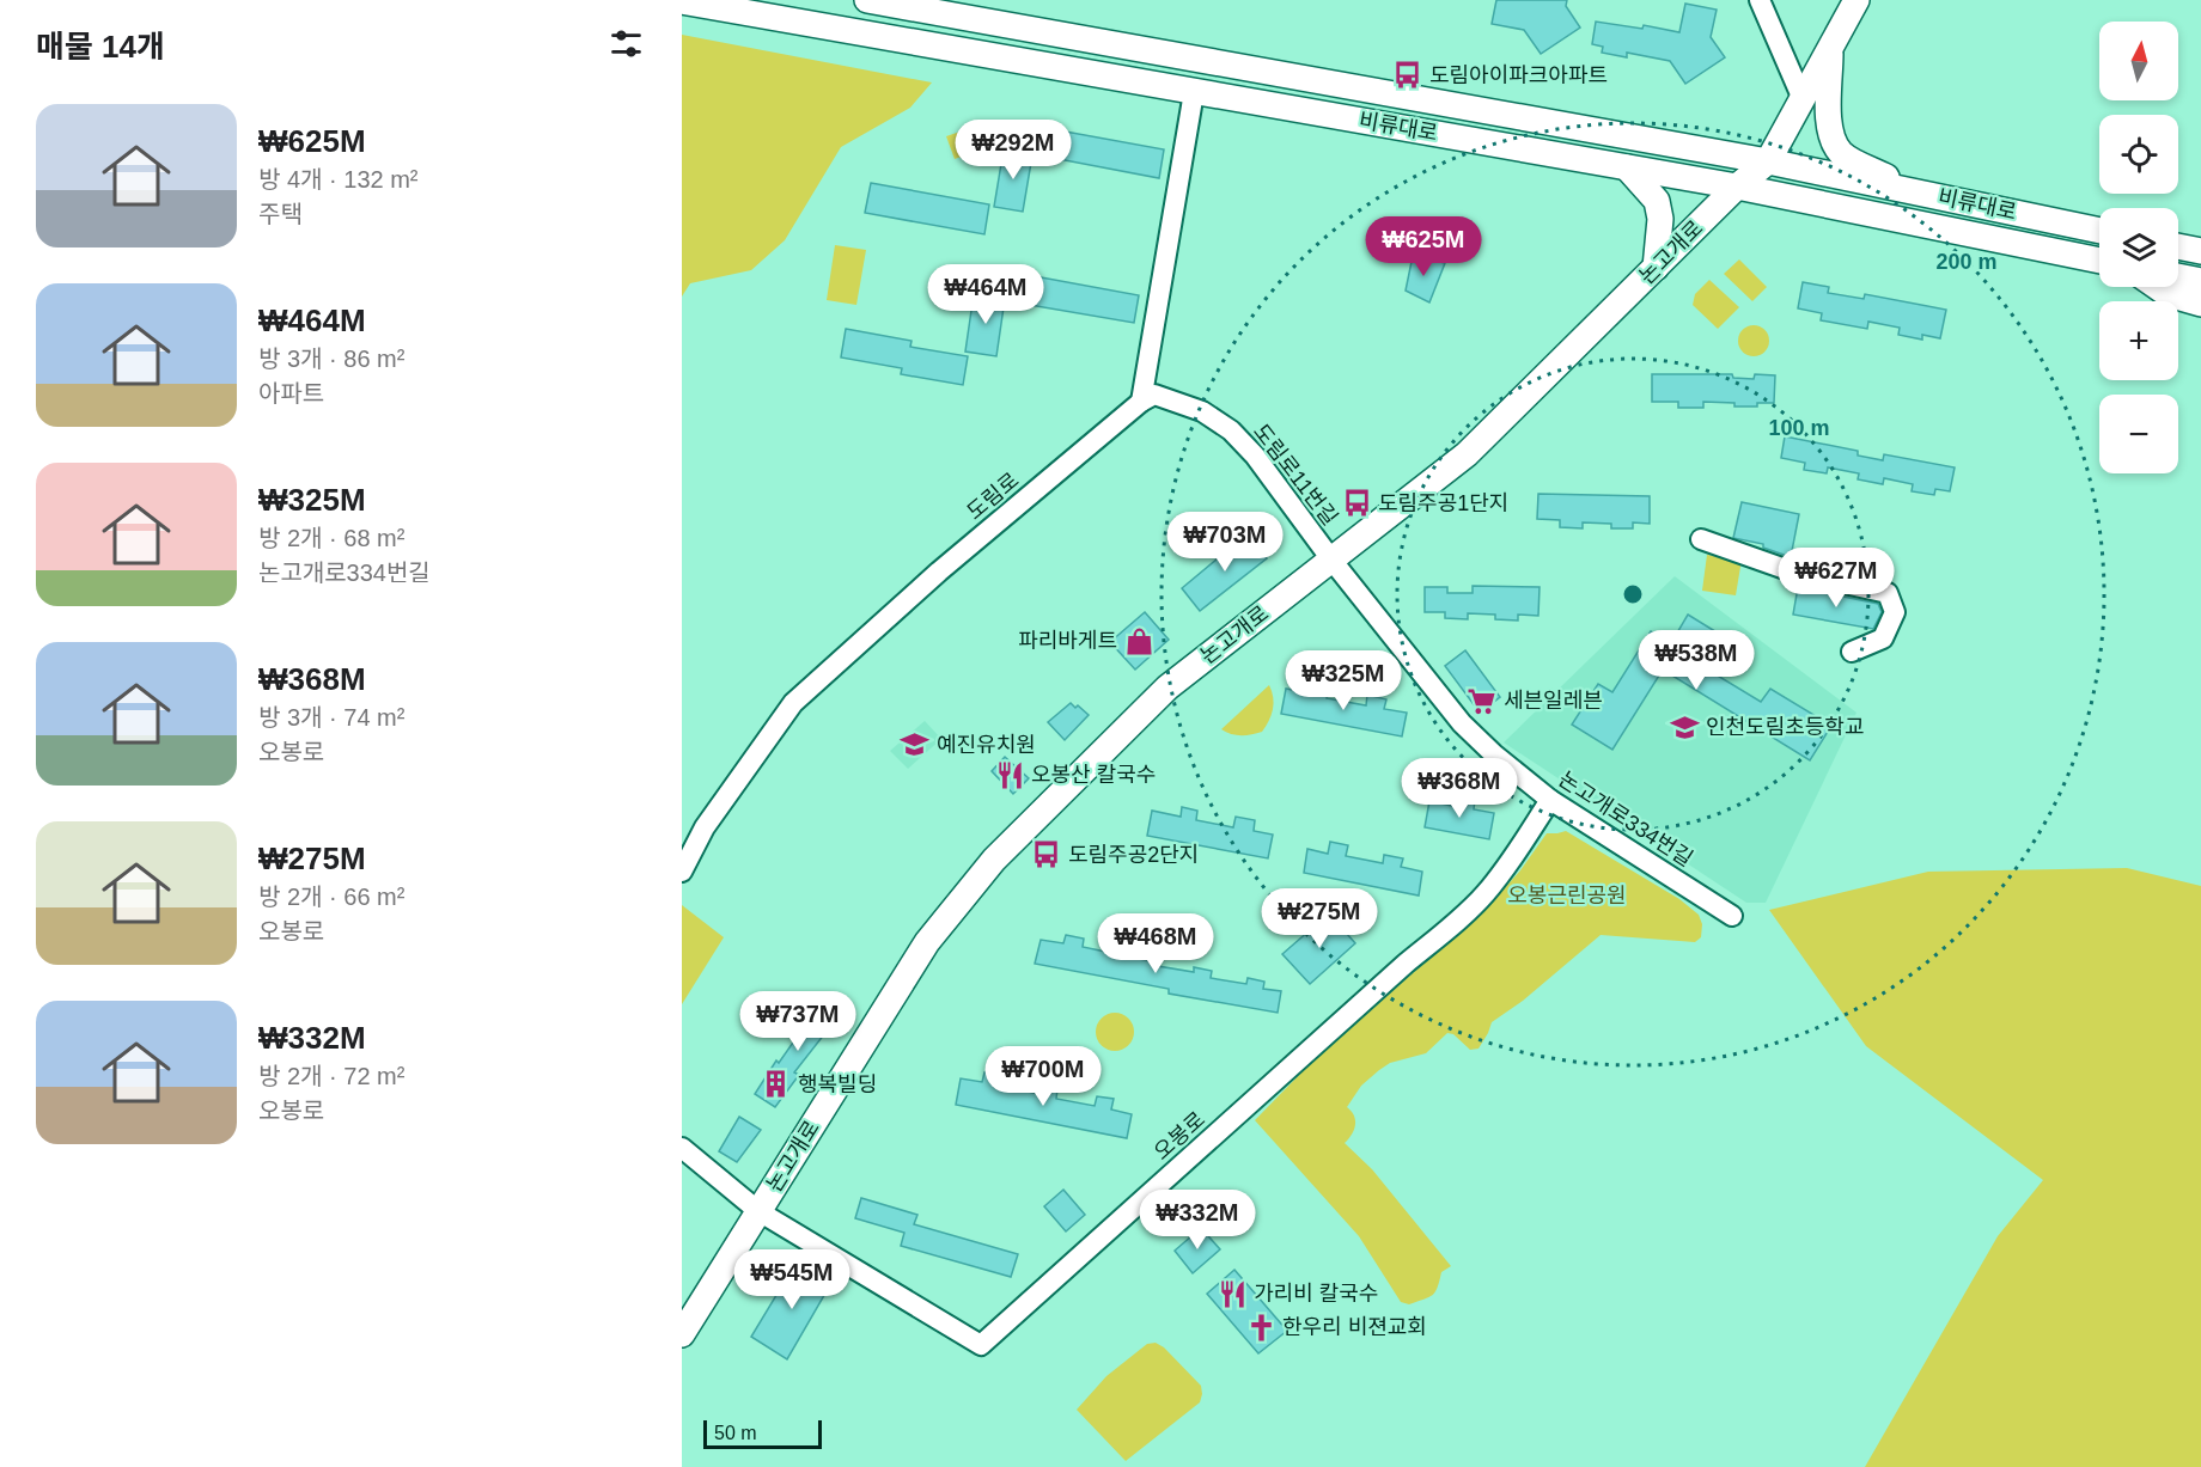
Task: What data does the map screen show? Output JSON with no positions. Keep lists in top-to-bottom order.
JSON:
{
  "streets": {
    "main road": ["비류대로", "논고개로"],
    "street": [
      "도림로11번길",
      "도림로",
      "논고개로334번길",
      "오봉로"
    ]
  },
  "crossings": [
    ["비류대로", "논고개로"],
    ["논고개로", "도림로11번길"],
    ["논고개로", "논고개로334번길"],
    ["논고개로", "오봉로"],
    ["도림로11번길", "도림로"],
    ["도림로11번길", "논고개로334번길"],
    ["논고개로334번길", "오봉로"]
  ],
  "parks": ["오봉근린공원"],
  "places": {
    "bus stop": ["도림아이파크아파트", "도림주공1단지", "도림주공2단지"],
    "shop": ["파리바게트"],
    "supermarket": ["세븐일레븐"],
    "school or university": ["인천도림초등학교", "예진유치원"],
    "restaurant": ["오봉산 칼국수", "가리비 칼국수"],
    "building": ["행복빌딩"],
    "church": ["한우리 비젼교회"]
  },
  "scale_bar": "50 m",
  "north": "top",
  "page": {
    "heading": "매물 14개",
    "map_buttons": ["+", "−"],
    "list": [
      {
        "name": "₩625M",
        "note": "방 4개 · 132 m² · 주택"
      },
      {
        "name": "₩464M",
        "note": "방 3개 · 86 m² · 아파트"
      },
      {
        "name": "₩325M",
        "note": "방 2개 · 68 m² · 논고개로334번길"
      },
      {
        "name": "₩368M",
        "note": "방 3개 · 74 m² · 오봉로"
      },
      {
        "name": "₩275M",
        "note": "방 2개 · 66 m² · 오봉로"
      },
      {
        "name": "₩332M",
        "note": "방 2개 · 72 m² · 오봉로"
      }
    ],
    "price": [
      "₩292M",
      "₩625M",
      "₩464M",
      "₩703M",
      "₩627M",
      "₩538M",
      "₩325M",
      "₩368M",
      "₩275M",
      "₩468M",
      "₩737M",
      "₩700M",
      "₩332M",
      "₩545M"
    ],
    "scale": "50 m"
  },
  "rings": ["200 m", "100 m"]
}
